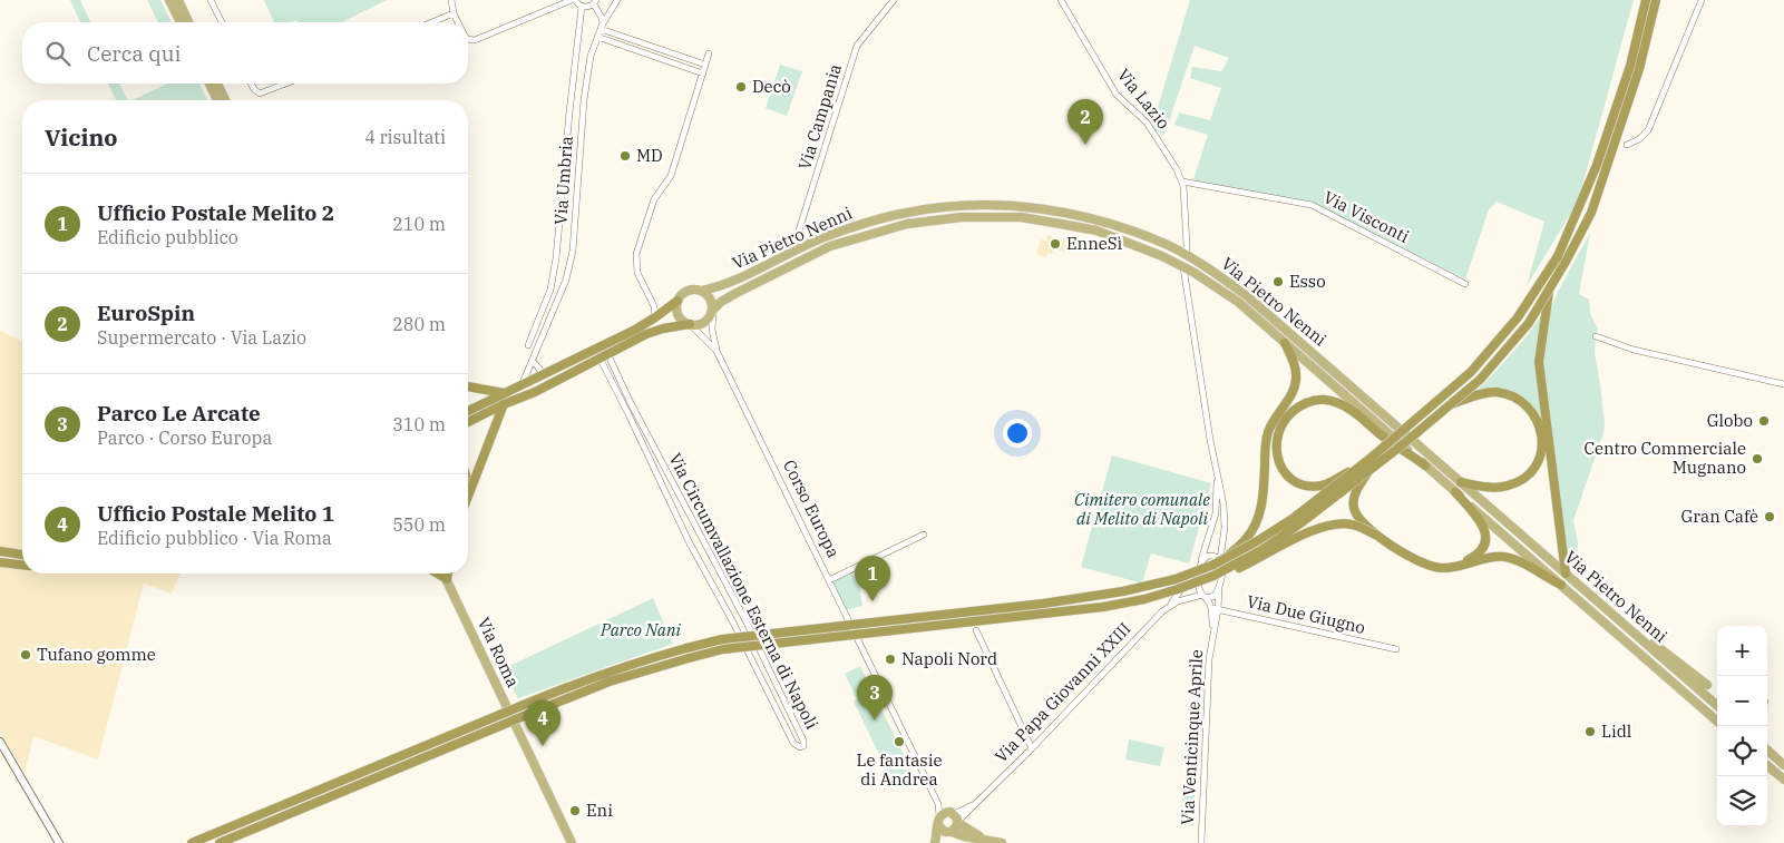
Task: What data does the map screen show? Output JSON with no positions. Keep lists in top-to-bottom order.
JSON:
{
  "streets": {
    "main road": ["Via Pietro Nenni", "Via Roma"],
    "street": [
      "Via Lazio",
      "Via Campania",
      "Via Umbria",
      "Via Visconti",
      "Corso Europa",
      "Via Circumvallazione Esterna di Napoli",
      "Via Due Giugno",
      "Via Papa Giovanni XXIII",
      "Via Venticinque Aprile"
    ]
  },
  "crossings": [
    ["Via Lazio", "Via Visconti"],
    ["Via Lazio", "Via Pietro Nenni"],
    ["Via Campania", "Via Pietro Nenni"],
    ["Via Pietro Nenni", "Corso Europa"],
    ["Via Pietro Nenni", "Via Papa Giovanni XXIII"],
    ["Corso Europa", "Via Papa Giovanni XXIII"],
    ["Via Due Giugno", "Via Venticinque Aprile"],
    ["Via Papa Giovanni XXIII", "Via Venticinque Aprile"]
  ],
  "parks": ["Cimitero comunale di Melito di Napoli", "Parco Nani"],
  "places": [
    "Decò",
    "MD",
    "EnneSì",
    "Esso",
    "Globo",
    "Centro Commerciale Mugnano",
    "Gran Cafè",
    "Tufano gomme",
    "Napoli Nord",
    "Lidl",
    "Le fantasie di Andrea",
    "Eni"
  ],
  "page": {
    "search": "Cerca qui",
    "pins": [
      "2",
      "1",
      "3",
      "4"
    ],
    "heading": ["Vicino", "4 risultati"],
    "list": [
      {
        "mark": "1",
        "name": "Ufficio Postale Melito 2",
        "note": "Edificio pubblico",
        "value": "210 m"
      },
      {
        "mark": "2",
        "name": "EuroSpin",
        "note": "Supermercato · Via Lazio",
        "value": "280 m"
      },
      {
        "mark": "3",
        "name": "Parco Le Arcate",
        "note": "Parco · Corso Europa",
        "value": "310 m"
      },
      {
        "mark": "4",
        "name": "Ufficio Postale Melito 1",
        "note": "Edificio pubblico · Via Roma",
        "value": "550 m"
      }
    ],
    "map_buttons": ["+", "−"]
  }
}
